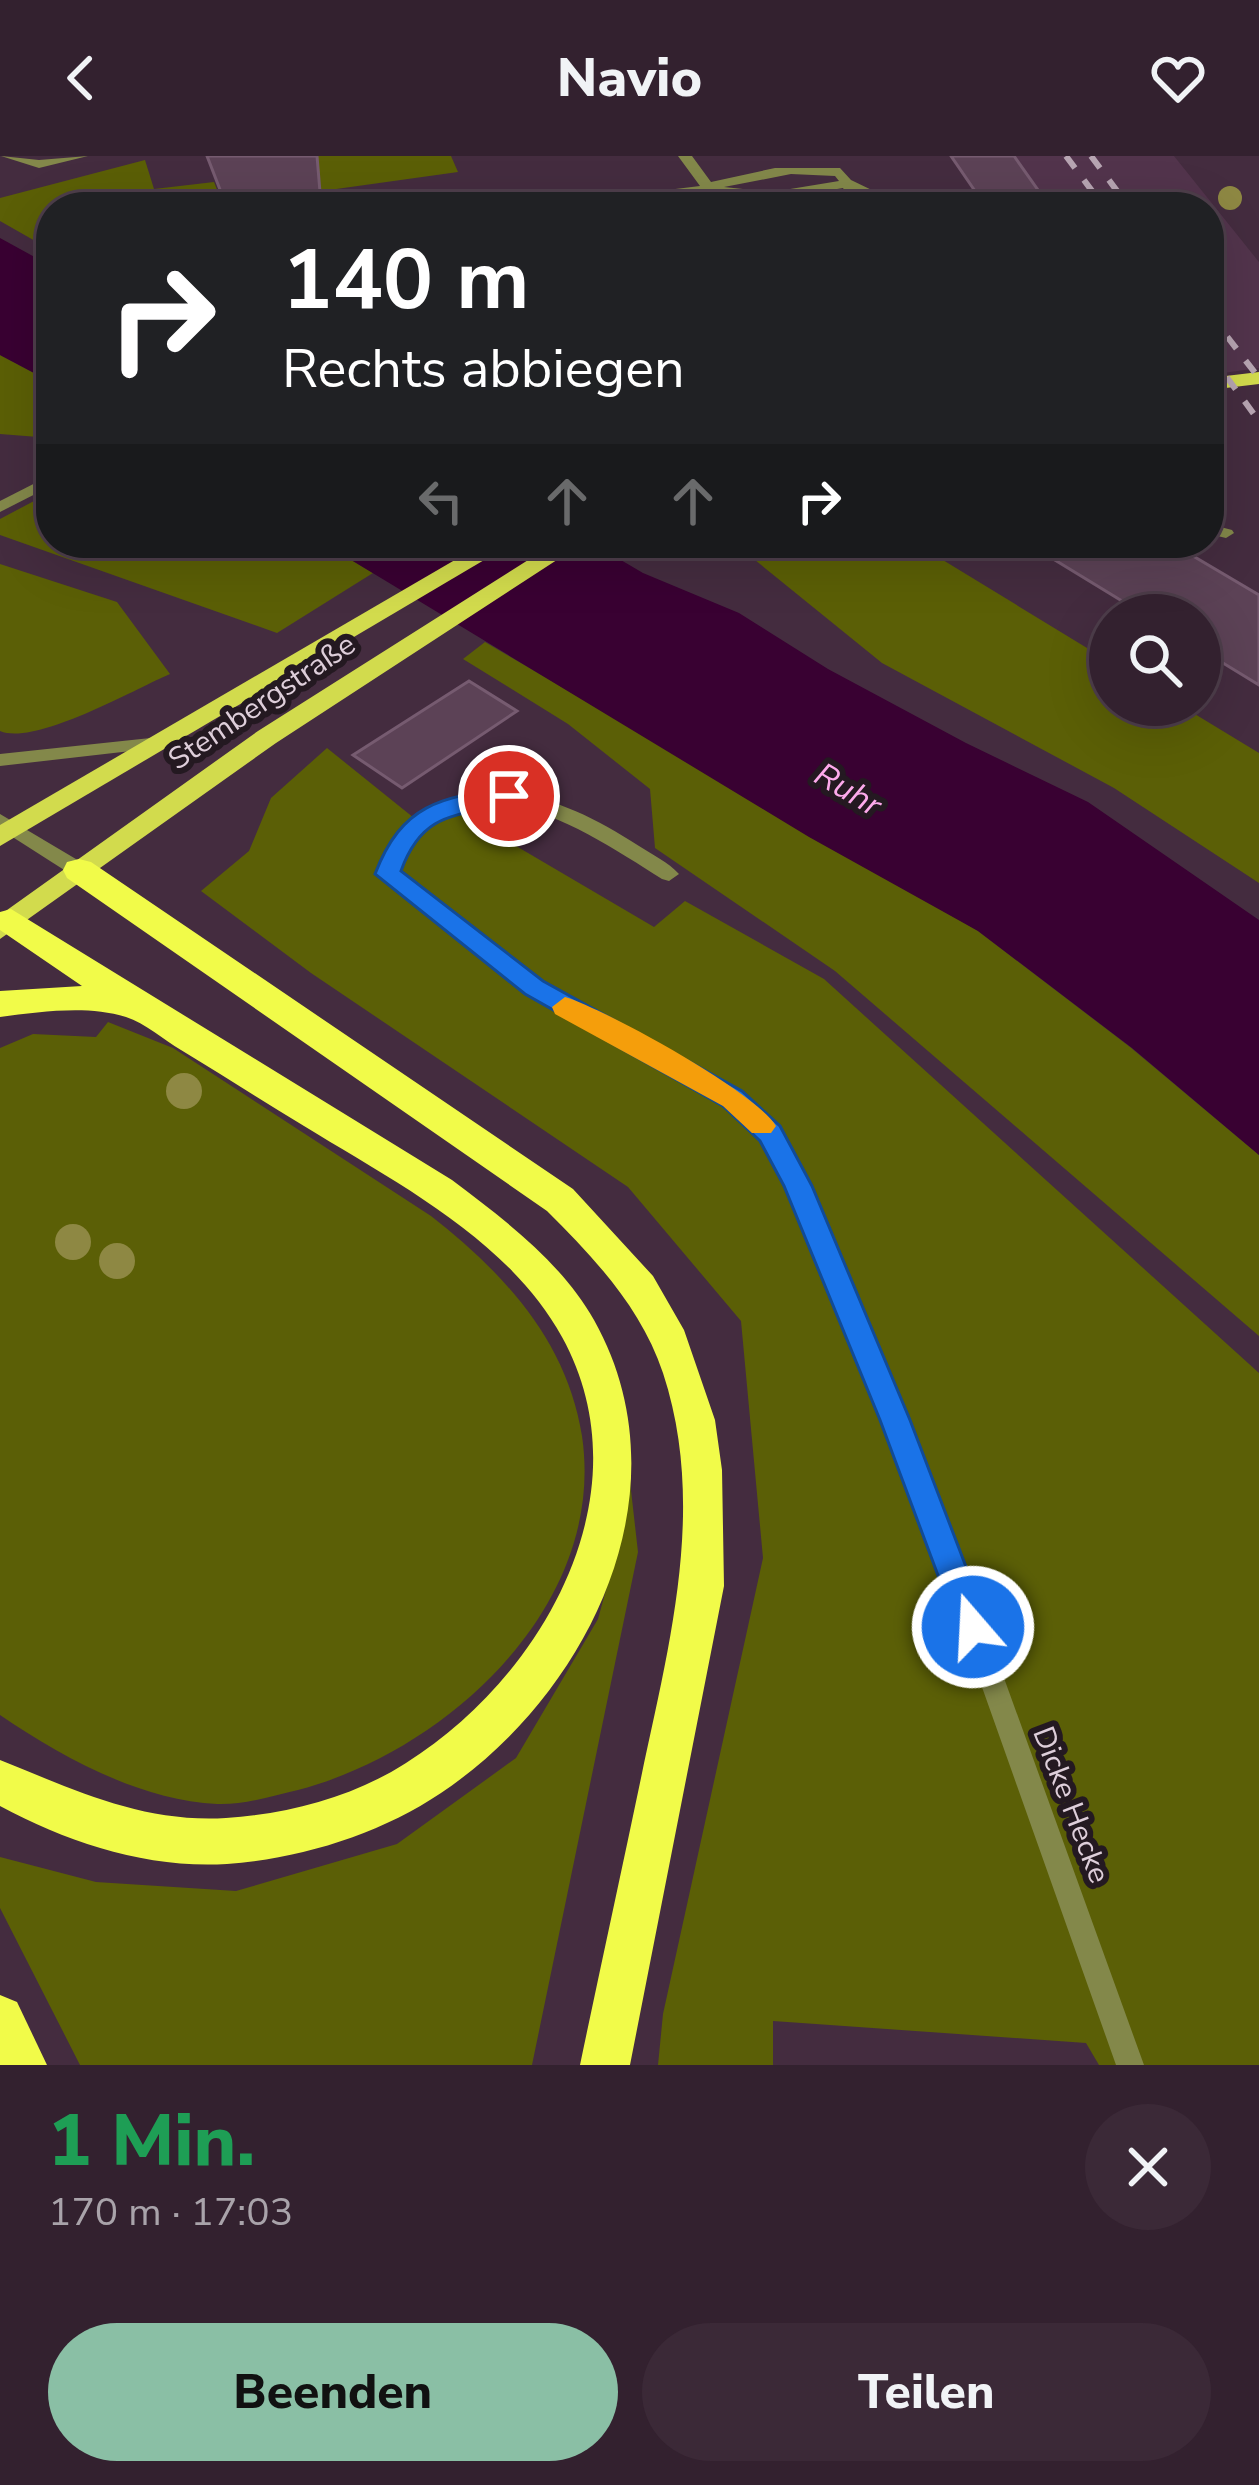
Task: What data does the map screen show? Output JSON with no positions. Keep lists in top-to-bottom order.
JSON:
{
  "streets": {
    "main road": ["Stembergstraße"],
    "street": ["Dicke Hecke"]
  },
  "water": ["Ruhr"],
  "page": {
    "header": "Navio",
    "turn": ["140 m", "Rechts abbiegen"],
    "heading": ["1 Min.", "170 m · 17:03"],
    "buttons": ["Beenden", "Teilen"]
  }
}
